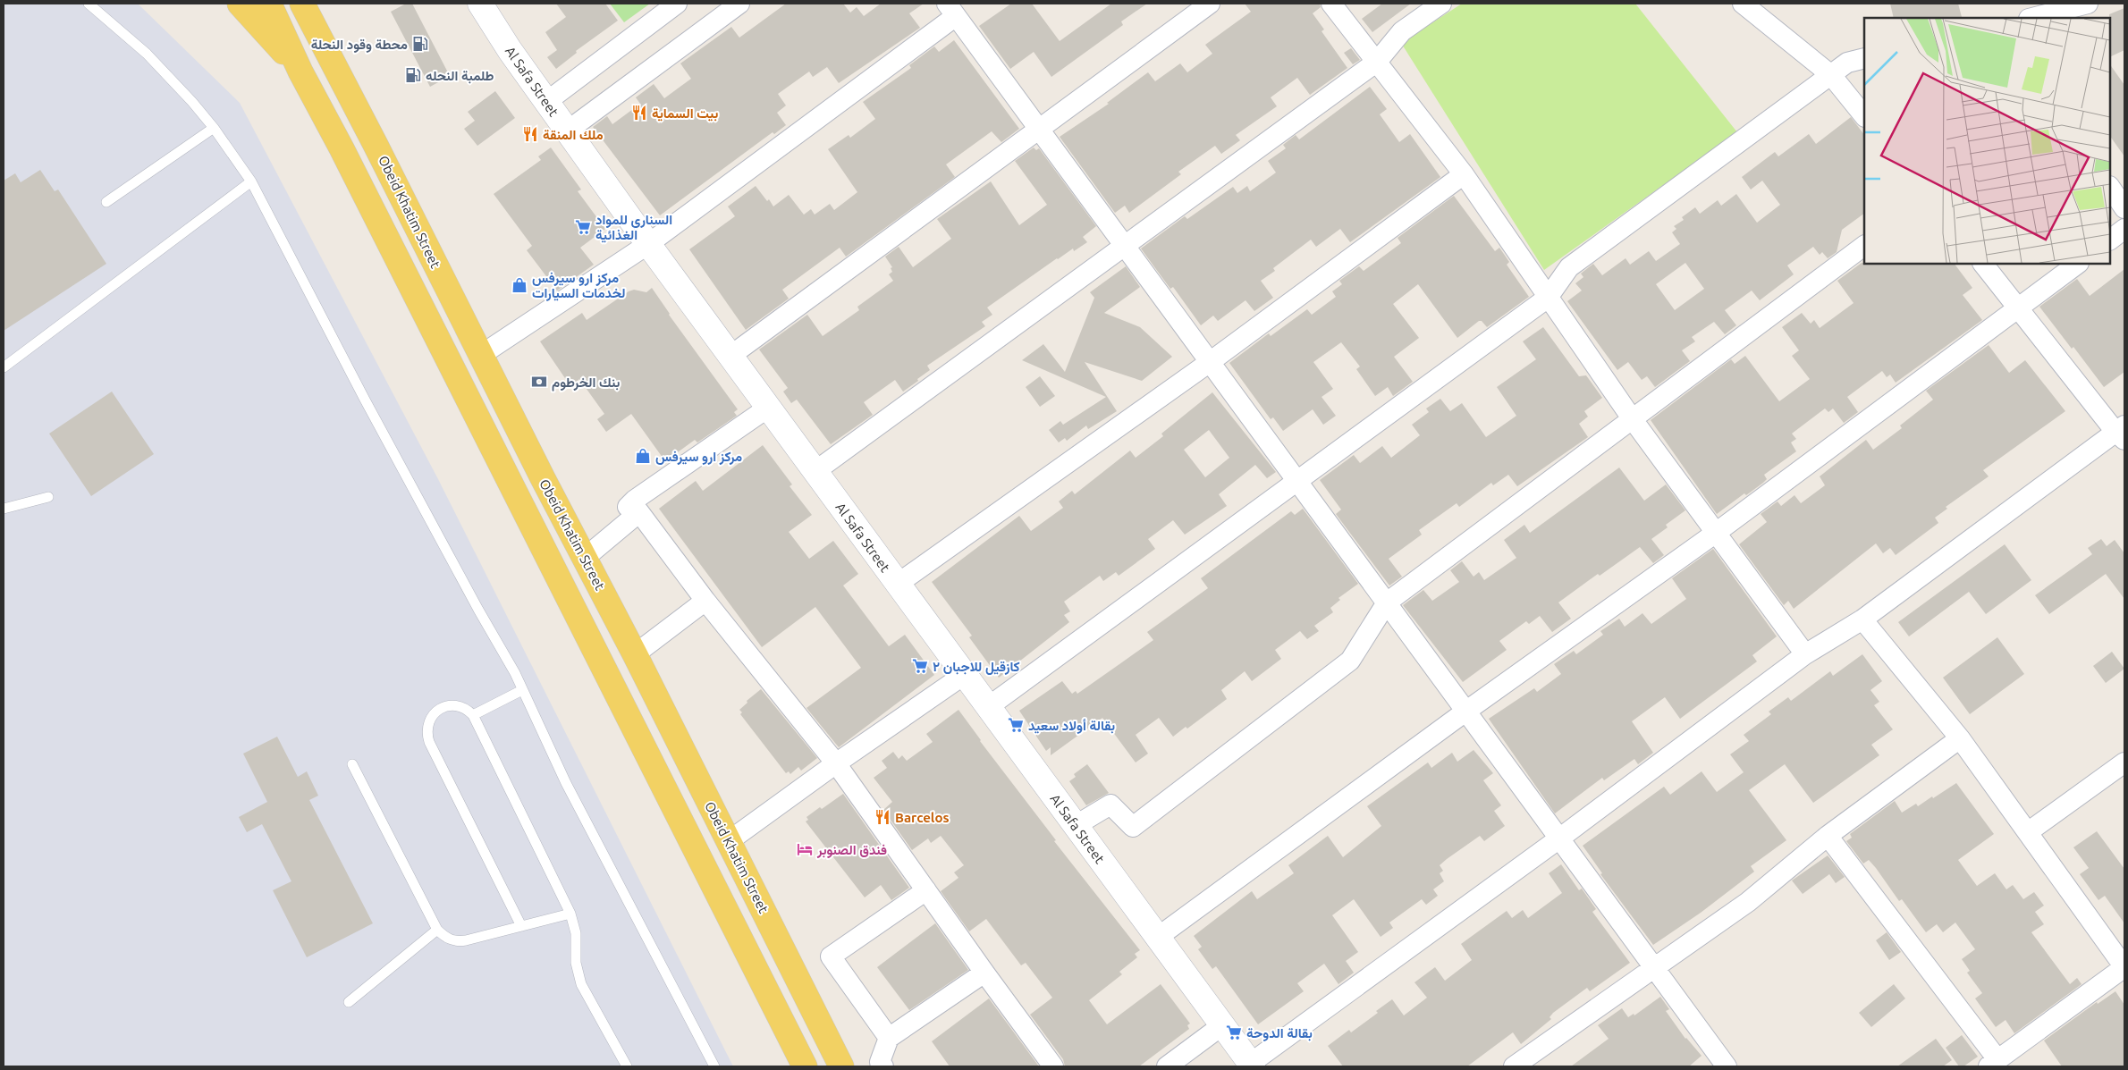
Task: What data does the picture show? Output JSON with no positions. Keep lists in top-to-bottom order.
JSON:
{
  "streets": {
    "main road": ["Obeid Khatim Street"],
    "street": ["Al Safa Street"]
  },
  "places": {
    "fuel station": ["محطة وقود النحلة", "طلمبة النحله"],
    "restaurant": ["بيت السماية", "ملك المنقة", "Barcelos"],
    "supermarket": [
      "السناري للمواد الغذائية",
      "كازقيل للاجبان ٢",
      "بقالة أولاد سعيد",
      "بقالة الدوحة"
    ],
    "shop": ["مركز ارو سيرفس لخدمات السيارات", "مركز ارو سيرفس"],
    "bank": ["بنك الخرطوم"],
    "hotel": ["فندق الصنوبر"]
  }
}
